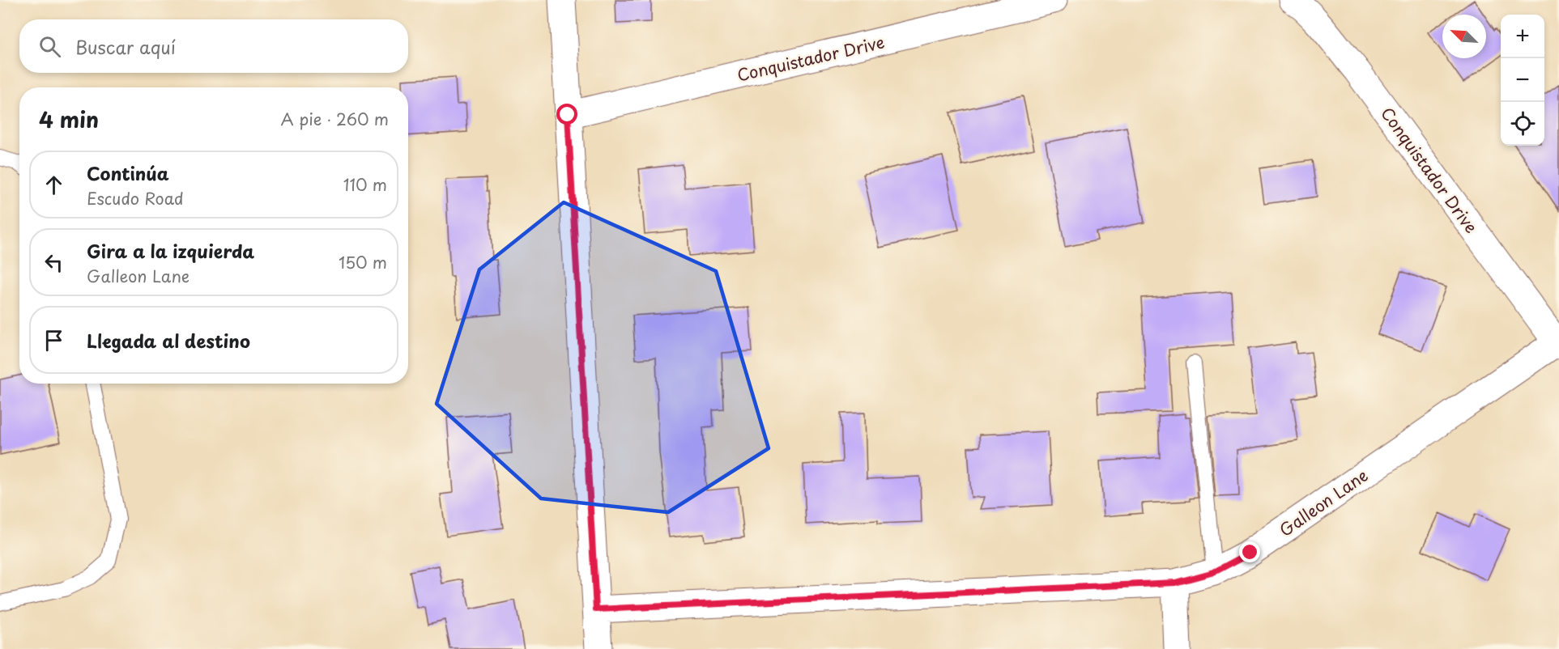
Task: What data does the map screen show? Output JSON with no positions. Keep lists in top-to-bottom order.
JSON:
{
  "streets": {
    "street": ["Conquistador Drive", "Galleon Lane"]
  },
  "crossings": [
    ["Conquistador Drive", "Galleon Lane"]
  ],
  "north": "top left",
  "page": {
    "map_buttons": ["+", "−"],
    "search": "Buscar aquí",
    "heading": ["4 min", "A pie · 260 m"],
    "list": [
      ["Continúa", "Escudo Road", "110 m"],
      ["Gira a la izquierda", "Galleon Lane", "150 m"],
      "Llegada al destino"
    ]
  }
}
